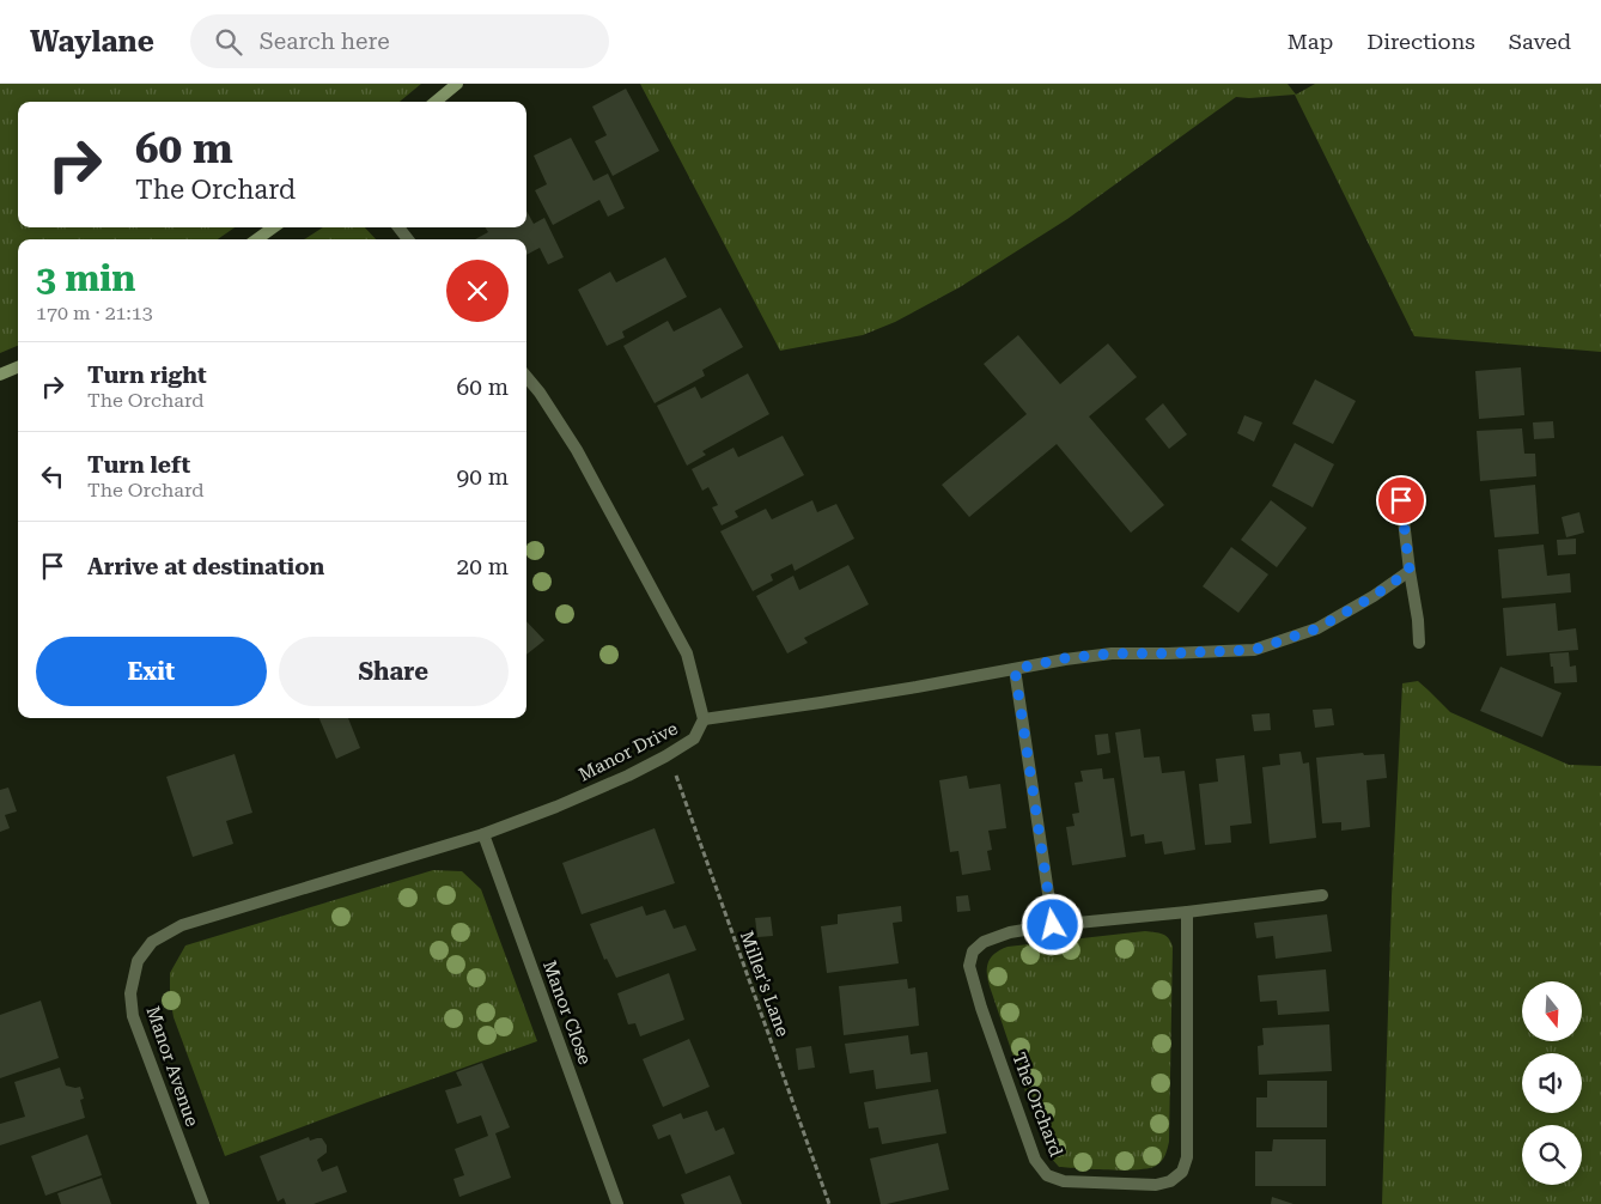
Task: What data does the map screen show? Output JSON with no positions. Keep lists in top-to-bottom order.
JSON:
{
  "streets": {
    "street": [
      "Manor Drive",
      "Manor Close",
      "Manor Avenue",
      "The Orchard"
    ],
    "path": ["Miller's Lane"]
  },
  "crossings": [
    ["Manor Drive", "Manor Close"],
    ["Manor Drive", "Manor Avenue"]
  ],
  "north": "bottom",
  "page": {
    "header": "Waylane",
    "search": "Search here",
    "nav": ["Map", "Directions", "Saved"],
    "turn": ["60 m", "The Orchard"],
    "heading": ["3 min", "170 m · 21:13"],
    "list": [
      {
        "name": "Turn right",
        "note": "The Orchard",
        "value": "60 m"
      },
      {
        "name": "Turn left",
        "note": "The Orchard",
        "value": "90 m"
      },
      {
        "name": "Arrive at destination",
        "value": "20 m"
      }
    ],
    "buttons": ["Exit", "Share"]
  }
}
